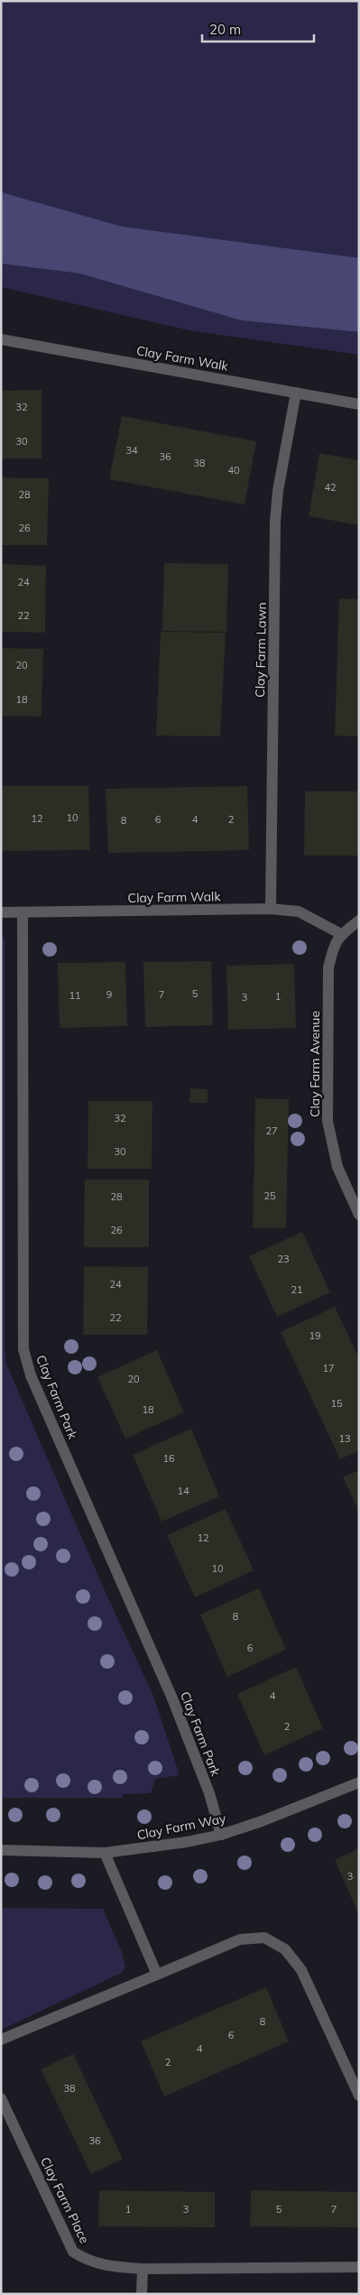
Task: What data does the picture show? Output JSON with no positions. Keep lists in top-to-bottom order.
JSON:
{
  "streets": {
    "street": [
      "Clay Farm Walk",
      "Clay Farm Lawn",
      "Clay Farm Avenue",
      "Clay Farm Park",
      "Clay Farm Way",
      "Clay Farm Place"
    ]
  },
  "crossings": [
    ["Clay Farm Walk", "Clay Farm Lawn"],
    ["Clay Farm Walk", "Clay Farm Avenue"],
    ["Clay Farm Walk", "Clay Farm Park"],
    ["Clay Farm Park", "Clay Farm Way"]
  ],
  "house_numbers": [
    "32",
    "30",
    "34",
    "36",
    "38",
    "40",
    "42",
    "28",
    "26",
    "24",
    "22",
    "20",
    "18",
    "10",
    "12",
    "6",
    "4",
    "2",
    "8",
    "5",
    "9",
    "7",
    "11",
    "1",
    "3",
    "32",
    "27",
    "30",
    "25",
    "28",
    "26",
    "23",
    "24",
    "21",
    "22",
    "19",
    "17",
    "20",
    "15",
    "18",
    "13",
    "16",
    "14",
    "12",
    "10",
    "8",
    "6",
    "4",
    "2",
    "3",
    "8",
    "6",
    "4",
    "2",
    "38",
    "36",
    "1",
    "3",
    "5",
    "7"
  ],
  "scale_bar": "20 m"
}
